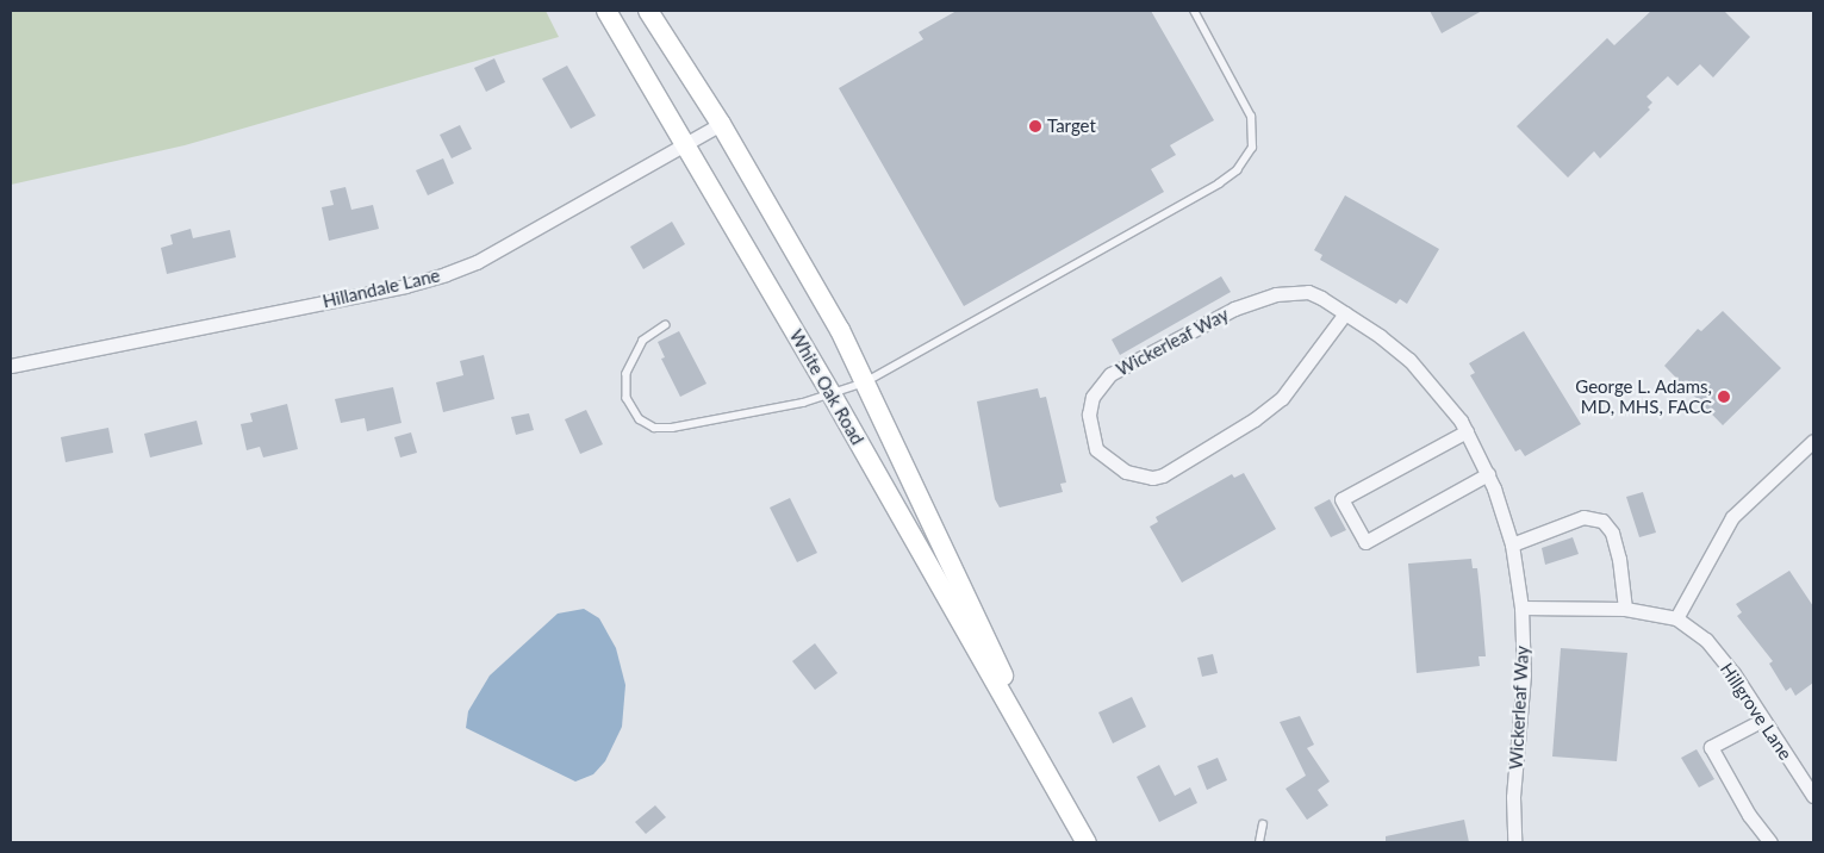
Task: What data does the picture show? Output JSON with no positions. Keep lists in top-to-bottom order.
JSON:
{
  "streets": {
    "street": [
      "Hillandale Lane",
      "Wickerleaf Way",
      "White Oak Road",
      "Hillgrove Lane"
    ]
  },
  "crossings": [
    ["Hillandale Lane", "White Oak Road"],
    ["Wickerleaf Way", "Hillgrove Lane"]
  ],
  "places": ["Target", "George L. Adams, MD, MHS, FACC"]
}
